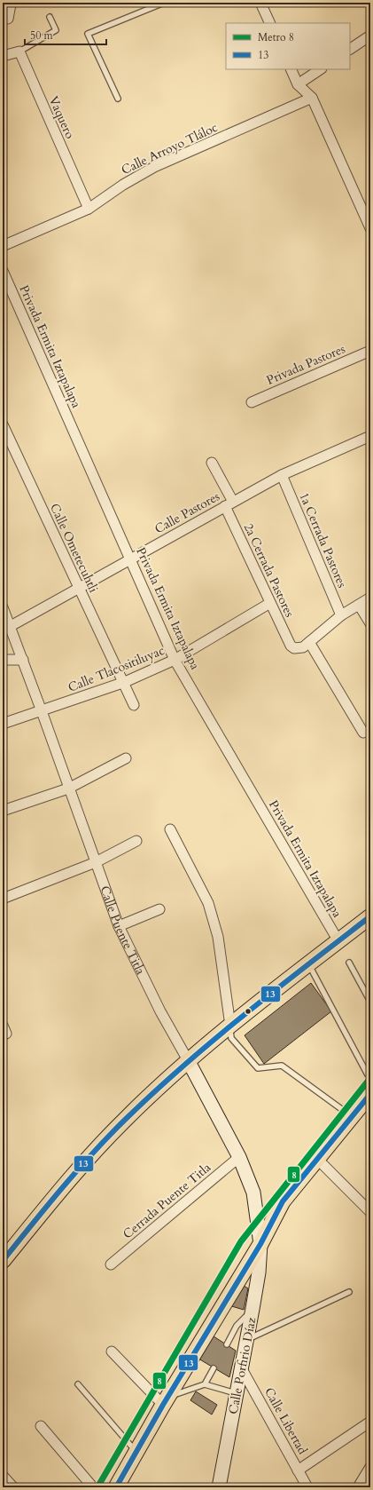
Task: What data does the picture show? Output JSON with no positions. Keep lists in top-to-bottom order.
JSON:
{
  "streets": {
    "street": [
      "Vaquero",
      "Calle Arroyo Tláloc",
      "Privada Ermita Iztapalapa",
      "Privada Pastores",
      "Calle Pastores",
      "1a Cerrada Pastores",
      "Calle Ometecuhtli",
      "2a Cerrada Pastores",
      "Calle Tlacositiluyac",
      "Calle Puente Titla",
      "Cerrada Puente Titla",
      "Calle Porfirio Díaz",
      "Calle Libertad"
    ]
  },
  "crossings": [
    ["Vaquero", "Calle Arroyo Tláloc"],
    ["Privada Ermita Iztapalapa", "Calle Pastores"],
    ["Privada Ermita Iztapalapa", "Calle Tlacositiluyac"],
    ["Calle Pastores", "1a Cerrada Pastores"],
    ["Calle Pastores", "Calle Ometecuhtli"],
    ["Calle Pastores", "2a Cerrada Pastores"],
    ["Calle Pastores", "Calle Puente Titla"],
    ["Calle Ometecuhtli", "Calle Tlacositiluyac"],
    ["2a Cerrada Pastores", "Calle Tlacositiluyac"],
    ["Calle Tlacositiluyac", "Calle Puente Titla"],
    ["Calle Puente Titla", "Cerrada Puente Titla"],
    ["Calle Puente Titla", "Calle Porfirio Díaz"],
    ["Calle Porfirio Díaz", "Calle Libertad"]
  ],
  "lines": ["transit line 13", "metro line 8"],
  "legend": ["Metro 8", "13"],
  "scale_bar": "50 m"
}
